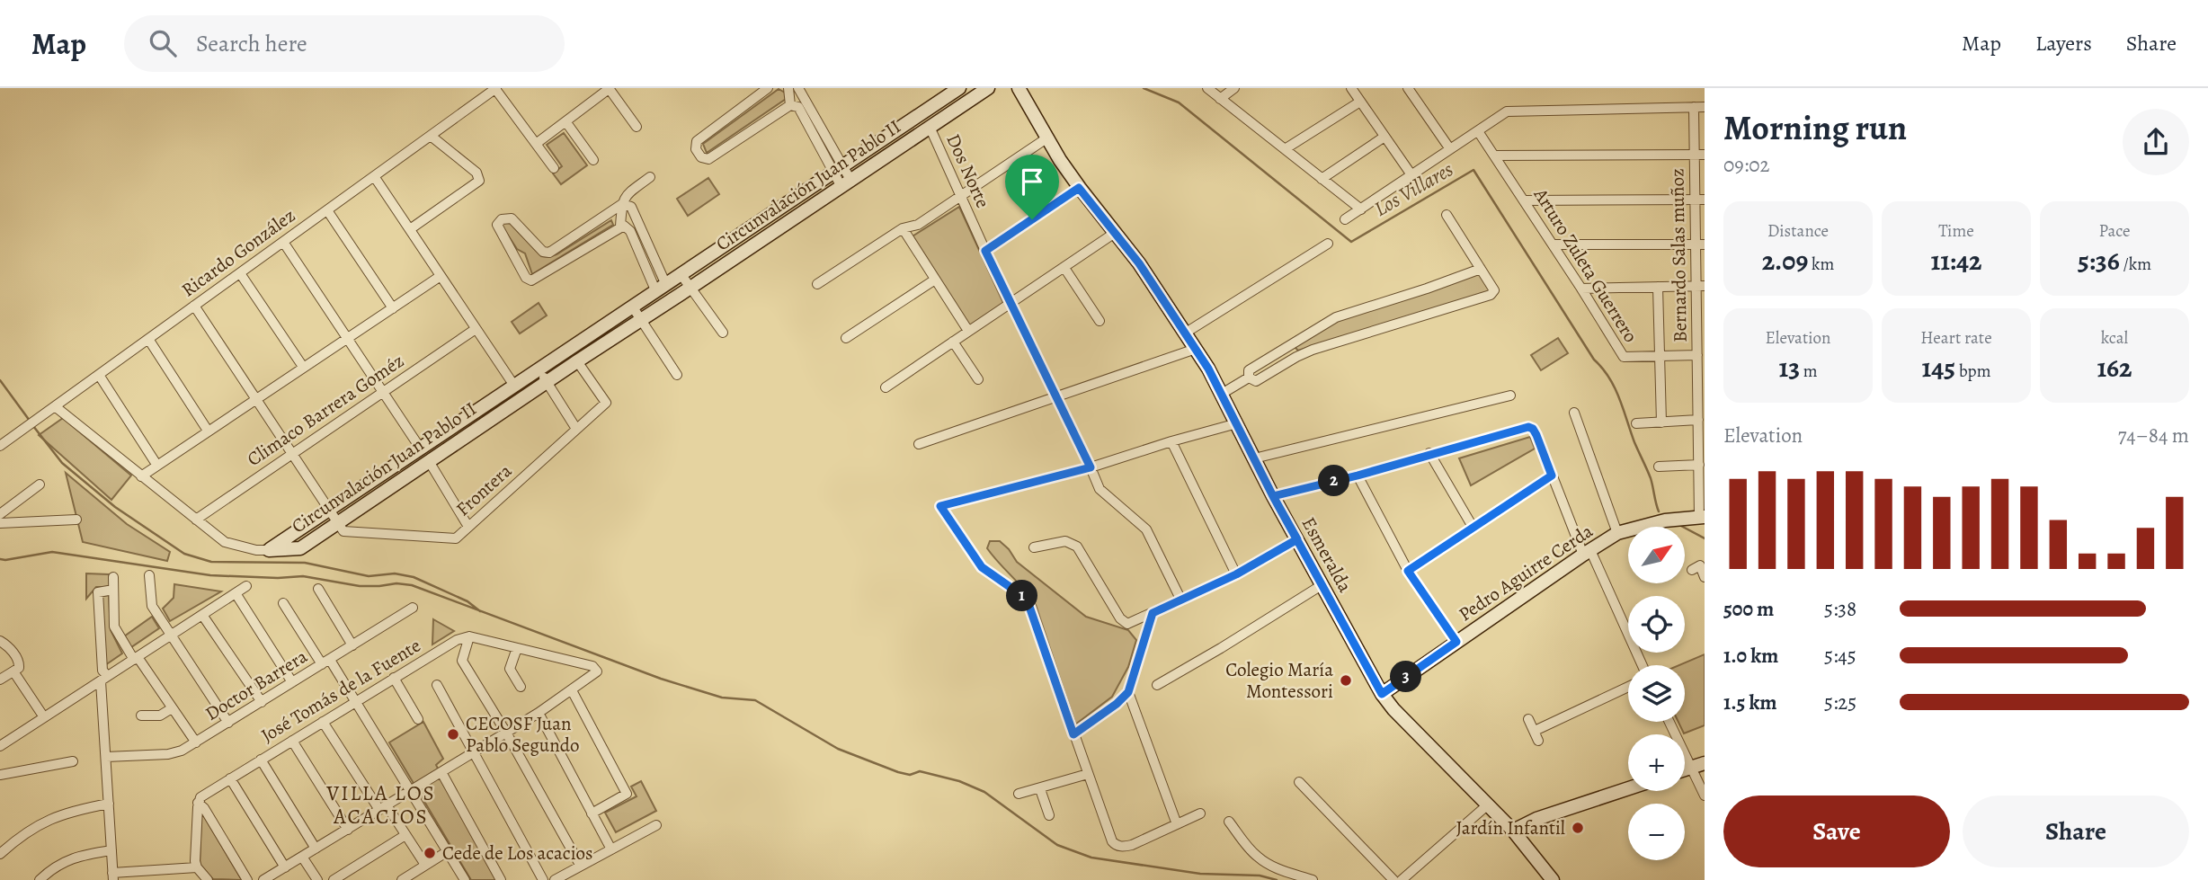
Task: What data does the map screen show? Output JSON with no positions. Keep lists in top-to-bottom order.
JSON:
{
  "streets": {
    "street": [
      "Dos Norte",
      "Circunvalación Juan Pablo II",
      "Ricardo González",
      "Bernardo Salas muñoz",
      "Arturo Zuleta Guerrero",
      "Climaco Barrera Goméz",
      "Frontera",
      "Esmeralda",
      "Pedro Aguirre Cerda",
      "Doctor Barrera",
      "José Tomás de la Fuente"
    ]
  },
  "crossings": [
    ["Dos Norte", "Circunvalación Juan Pablo II"],
    ["Circunvalación Juan Pablo II", "Frontera"],
    ["Bernardo Salas muñoz", "Arturo Zuleta Guerrero"],
    ["Bernardo Salas muñoz", "Pedro Aguirre Cerda"],
    ["Esmeralda", "Pedro Aguirre Cerda"]
  ],
  "districts": ["VILLA LOS ACACIOS"],
  "water": ["Los Villares"],
  "places": [
    "Colegio María Montessori",
    "CECOSF Juan Pablo Segundo",
    "Jardín Infantil",
    "Cede de Los acacios"
  ],
  "north": "top right",
  "page": {
    "header": "Map",
    "search": "Search here",
    "nav": ["Map", "Layers", "Share"],
    "heading": ["Morning run", "09:02"],
    "stats": [
      ["Distance", "2.09 km"],
      ["Time", "11:42"],
      ["Pace", "5:36 /km"],
      ["Elevation", "13 m"],
      ["Heart rate", "145 bpm"],
      ["kcal", "162"]
    ],
    "chart": ["Elevation", "74–84 m"],
    "pins": ["2", "1", "3"],
    "map_buttons": ["+", "−"],
    "list": [
      {
        "name": "500 m",
        "note": "5:38"
      },
      {
        "name": "1.0 km",
        "note": "5:45"
      },
      {
        "name": "1.5 km",
        "note": "5:25"
      }
    ],
    "buttons": ["Save", "Share"]
  }
}
